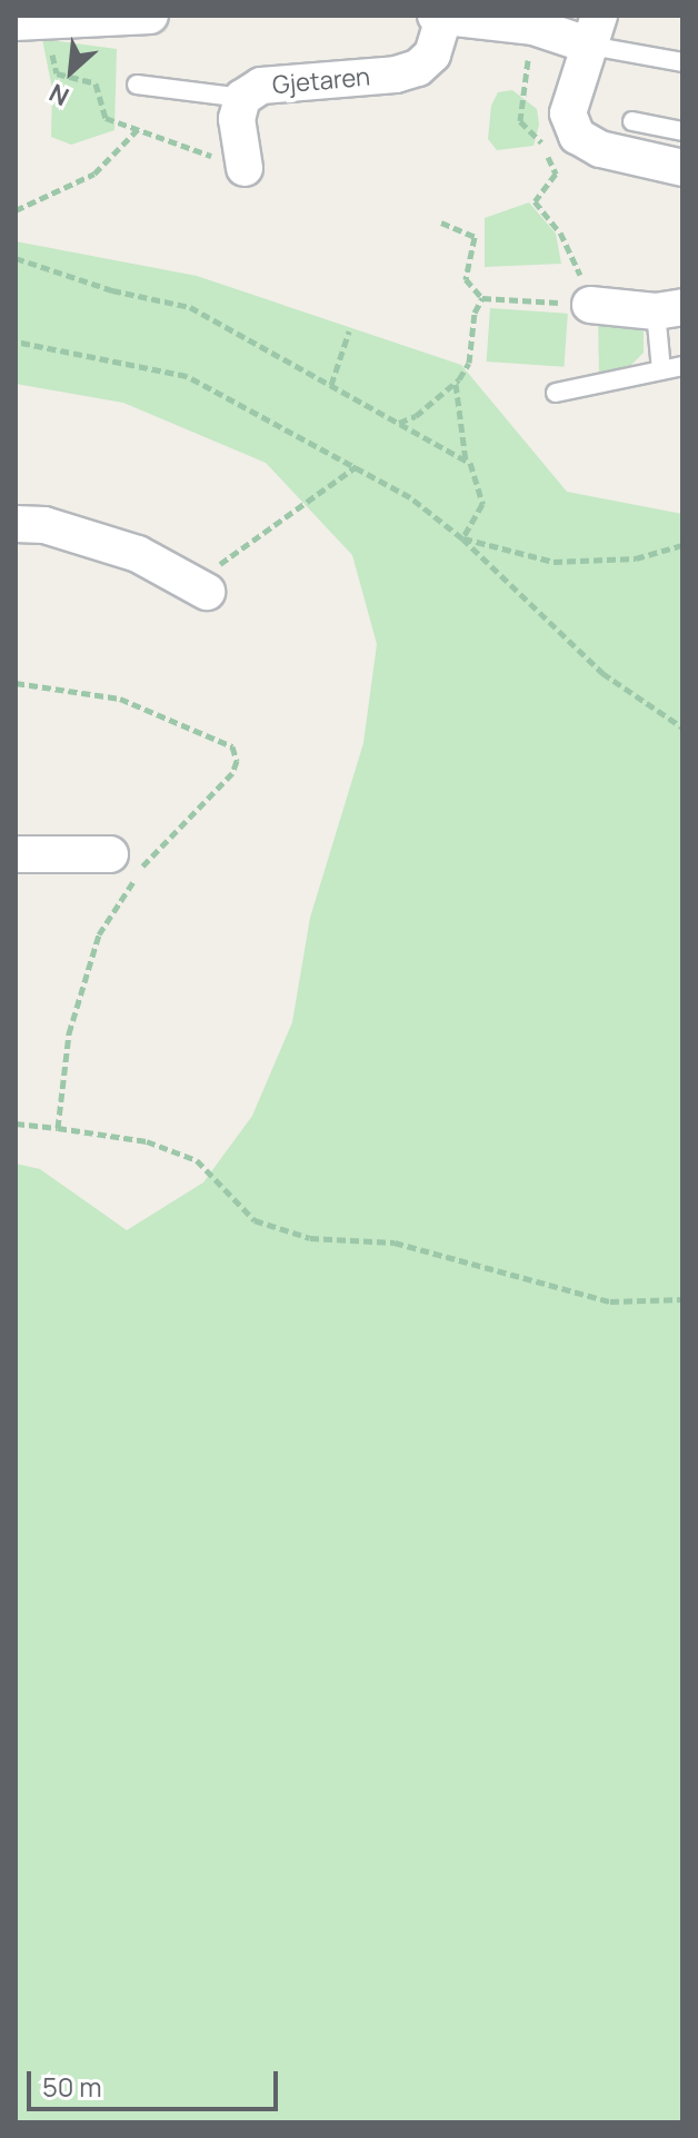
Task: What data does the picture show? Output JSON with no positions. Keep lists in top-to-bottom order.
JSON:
{
  "streets": {
    "street": ["Gjetaren"]
  },
  "scale_bar": "50 m",
  "north": "bottom left"
}
